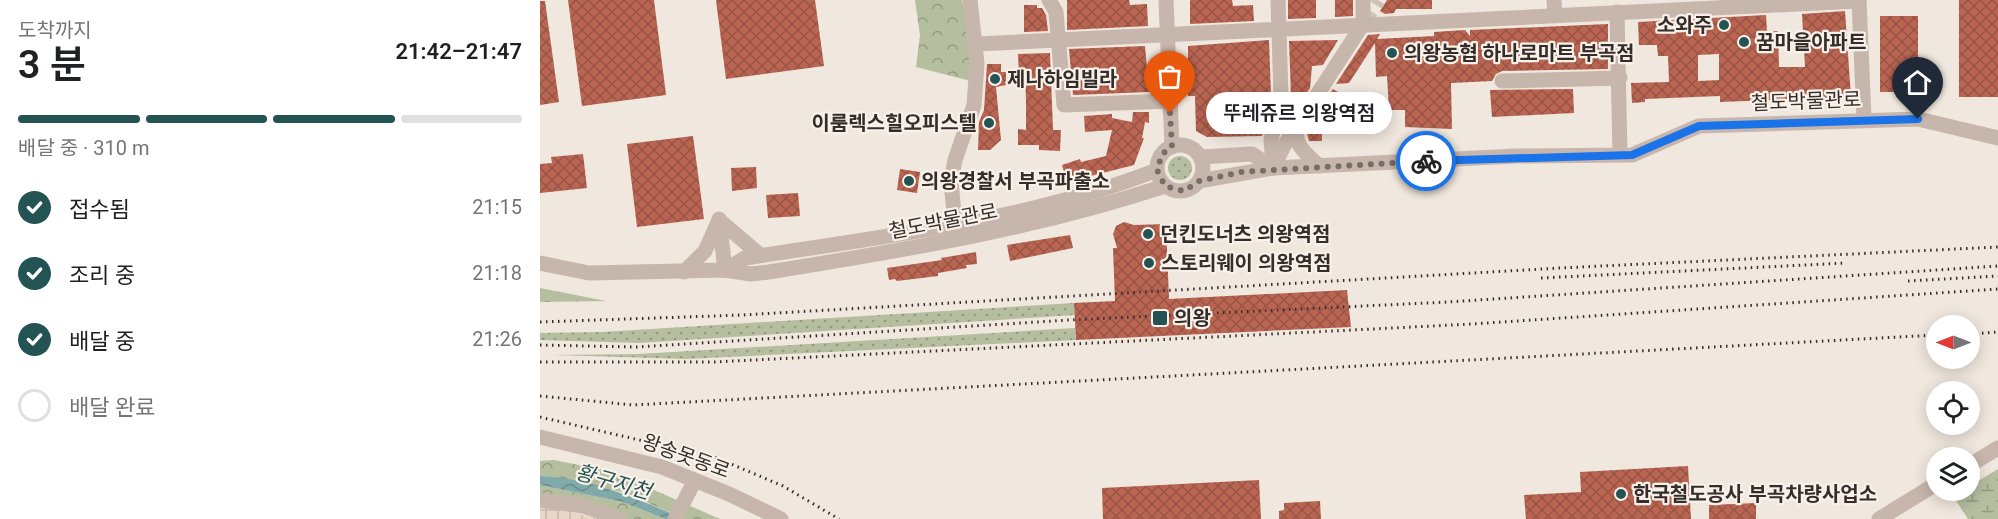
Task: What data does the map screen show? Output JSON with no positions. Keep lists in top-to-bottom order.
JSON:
{
  "streets": {
    "street": ["철도박물관로", "왕송못동로"]
  },
  "water": ["황구지천"],
  "places": {
    "other": [
      "소와주",
      "꿈마을아파트",
      "의왕농협 하나로마트 부곡점",
      "제나하임빌라",
      "뚜레쥬르 의왕역점",
      "이룸렉스힐오피스텔",
      "의왕경찰서 부곡파출소",
      "던킨도너츠 의왕역점",
      "스토리웨이 의왕역점",
      "한국철도공사 부곡차량사업소"
    ],
    "transit": ["의왕"]
  },
  "north": "left",
  "page": {
    "heading": ["3 분", "도착까지", "21:42–21:47"],
    "bubble": "뚜레쥬르 의왕역점",
    "bar": "배달 중 · 310 m",
    "list": [
      ["접수됨", "21:15"],
      ["조리 중", "21:18"],
      ["배달 중", "21:26"],
      "배달 완료"
    ]
  }
}
